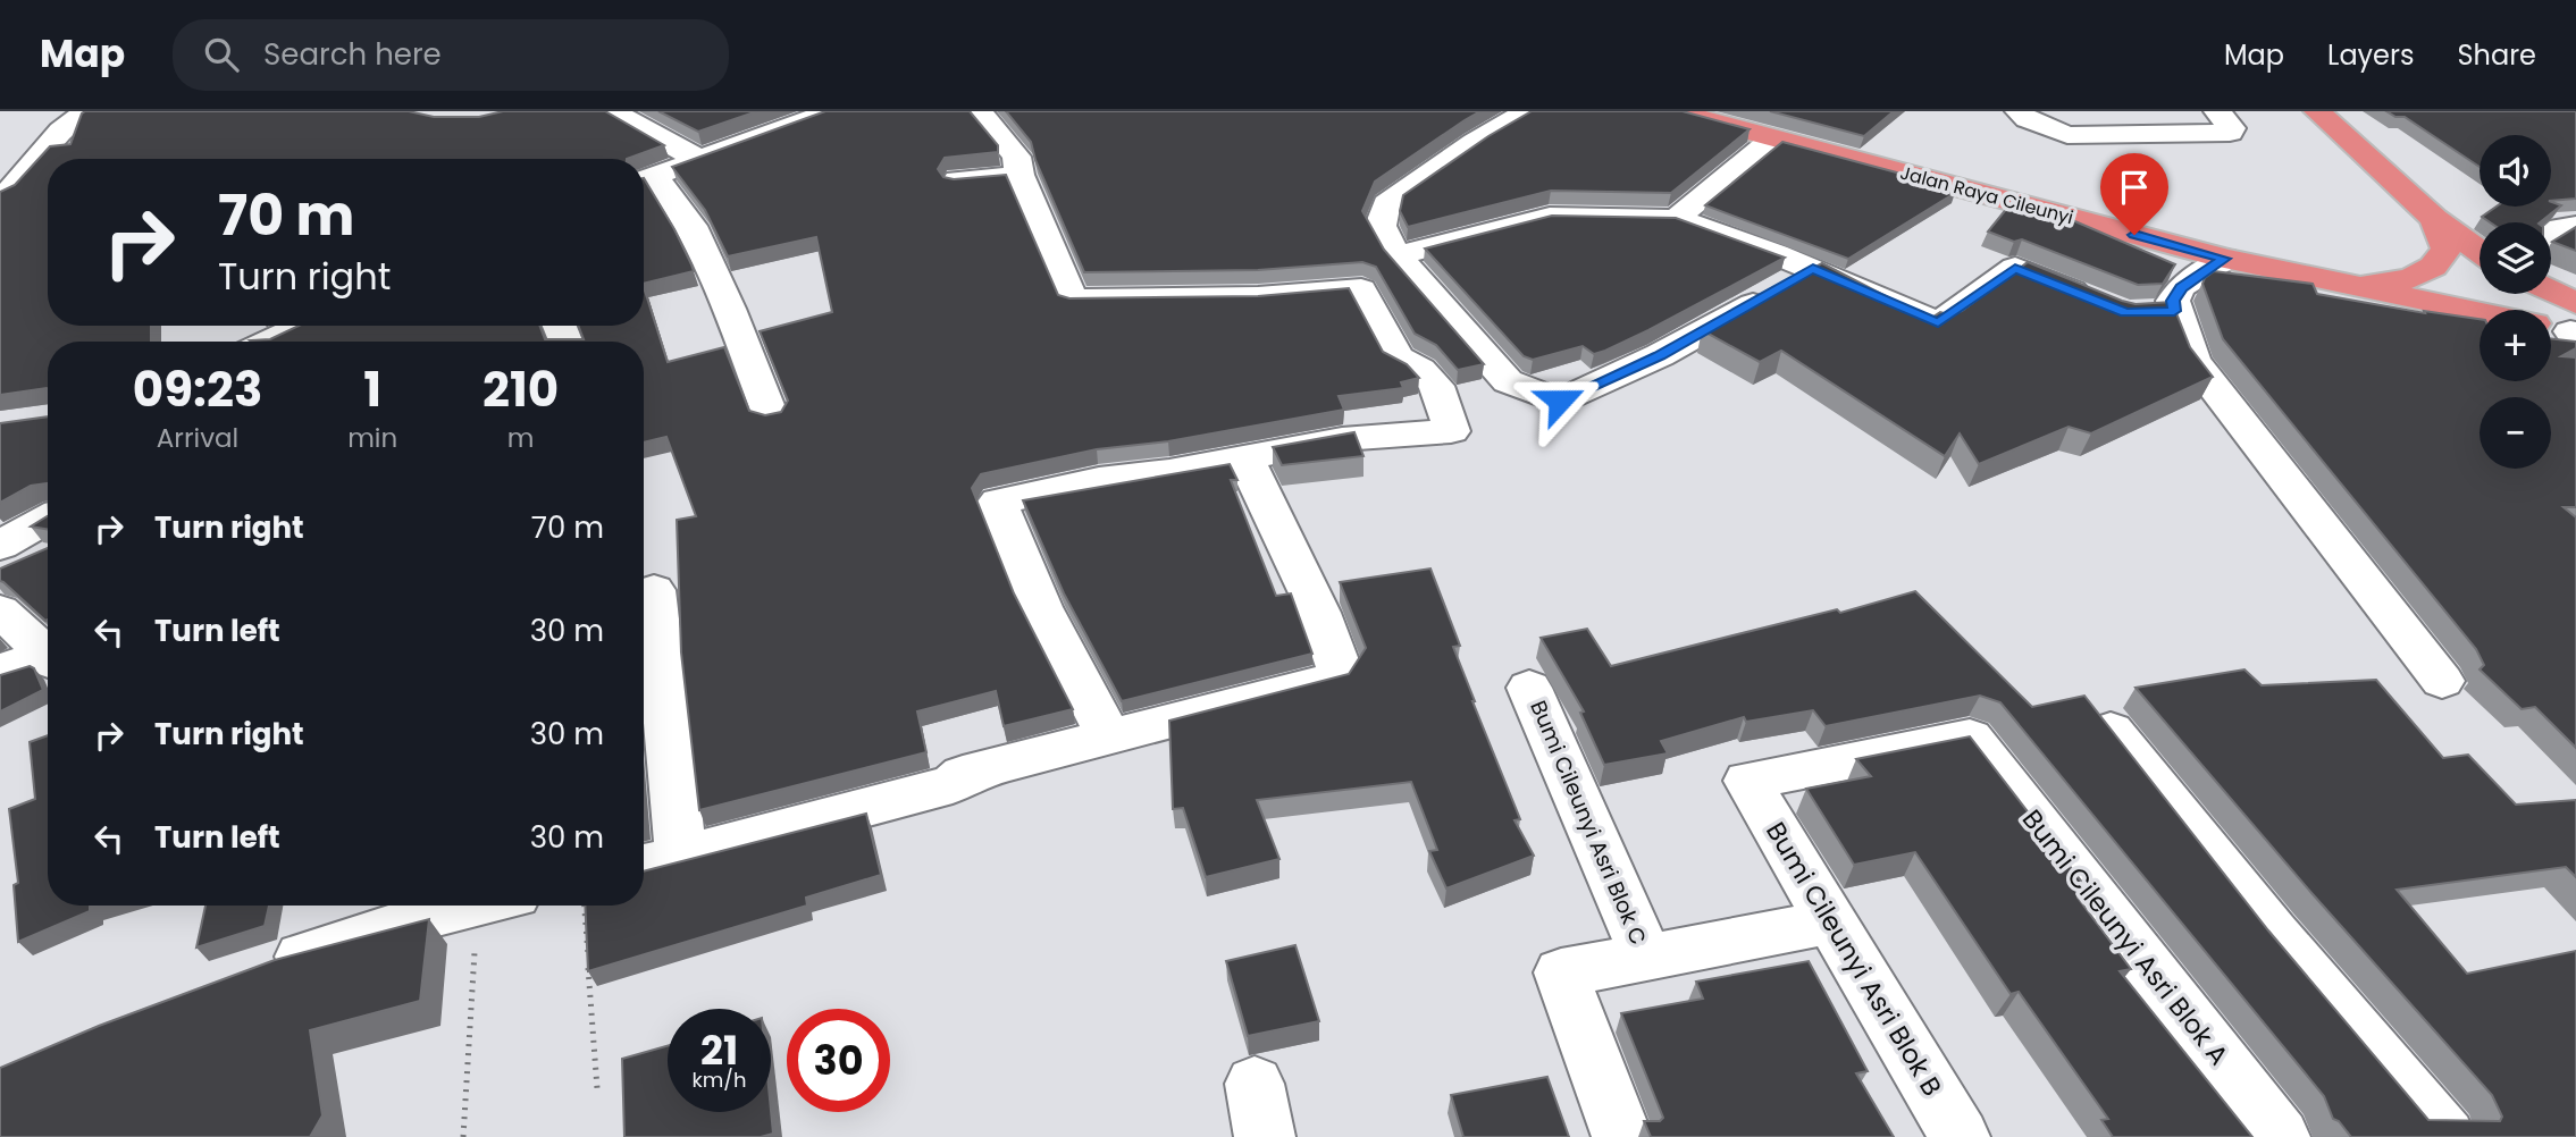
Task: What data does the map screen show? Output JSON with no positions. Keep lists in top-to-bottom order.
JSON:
{
  "streets": {
    "highway": ["Jalan Raya Cileunyi"],
    "street": ["Bumi Cileunyi Asri Blok C", "Bumi Cileunyi Asri Blok A", "Bumi Cileunyi Asri Blok B"]
  },
  "crossings": [
    ["Bumi Cileunyi Asri Blok C", "Bumi Cileunyi Asri Blok B"],
    ["Bumi Cileunyi Asri Blok A", "Bumi Cileunyi Asri Blok B"]
  ],
  "page": {
    "header": "Map",
    "search": "Search here",
    "nav": ["Map", "Layers", "Share"],
    "map_buttons": ["+", "−"],
    "turn": ["70 m", "Turn right"],
    "eta": [
      "09:23",
      "Arrival",
      "1",
      "min",
      "210",
      "m"
    ],
    "list": [
      {
        "name": "Turn right",
        "value": "70 m"
      },
      {
        "name": "Turn left",
        "value": "30 m"
      },
      {
        "name": "Turn right",
        "value": "30 m"
      },
      {
        "name": "Turn left",
        "value": "30 m"
      }
    ],
    "speed": "21 km/h",
    "limit": "30"
  }
}
